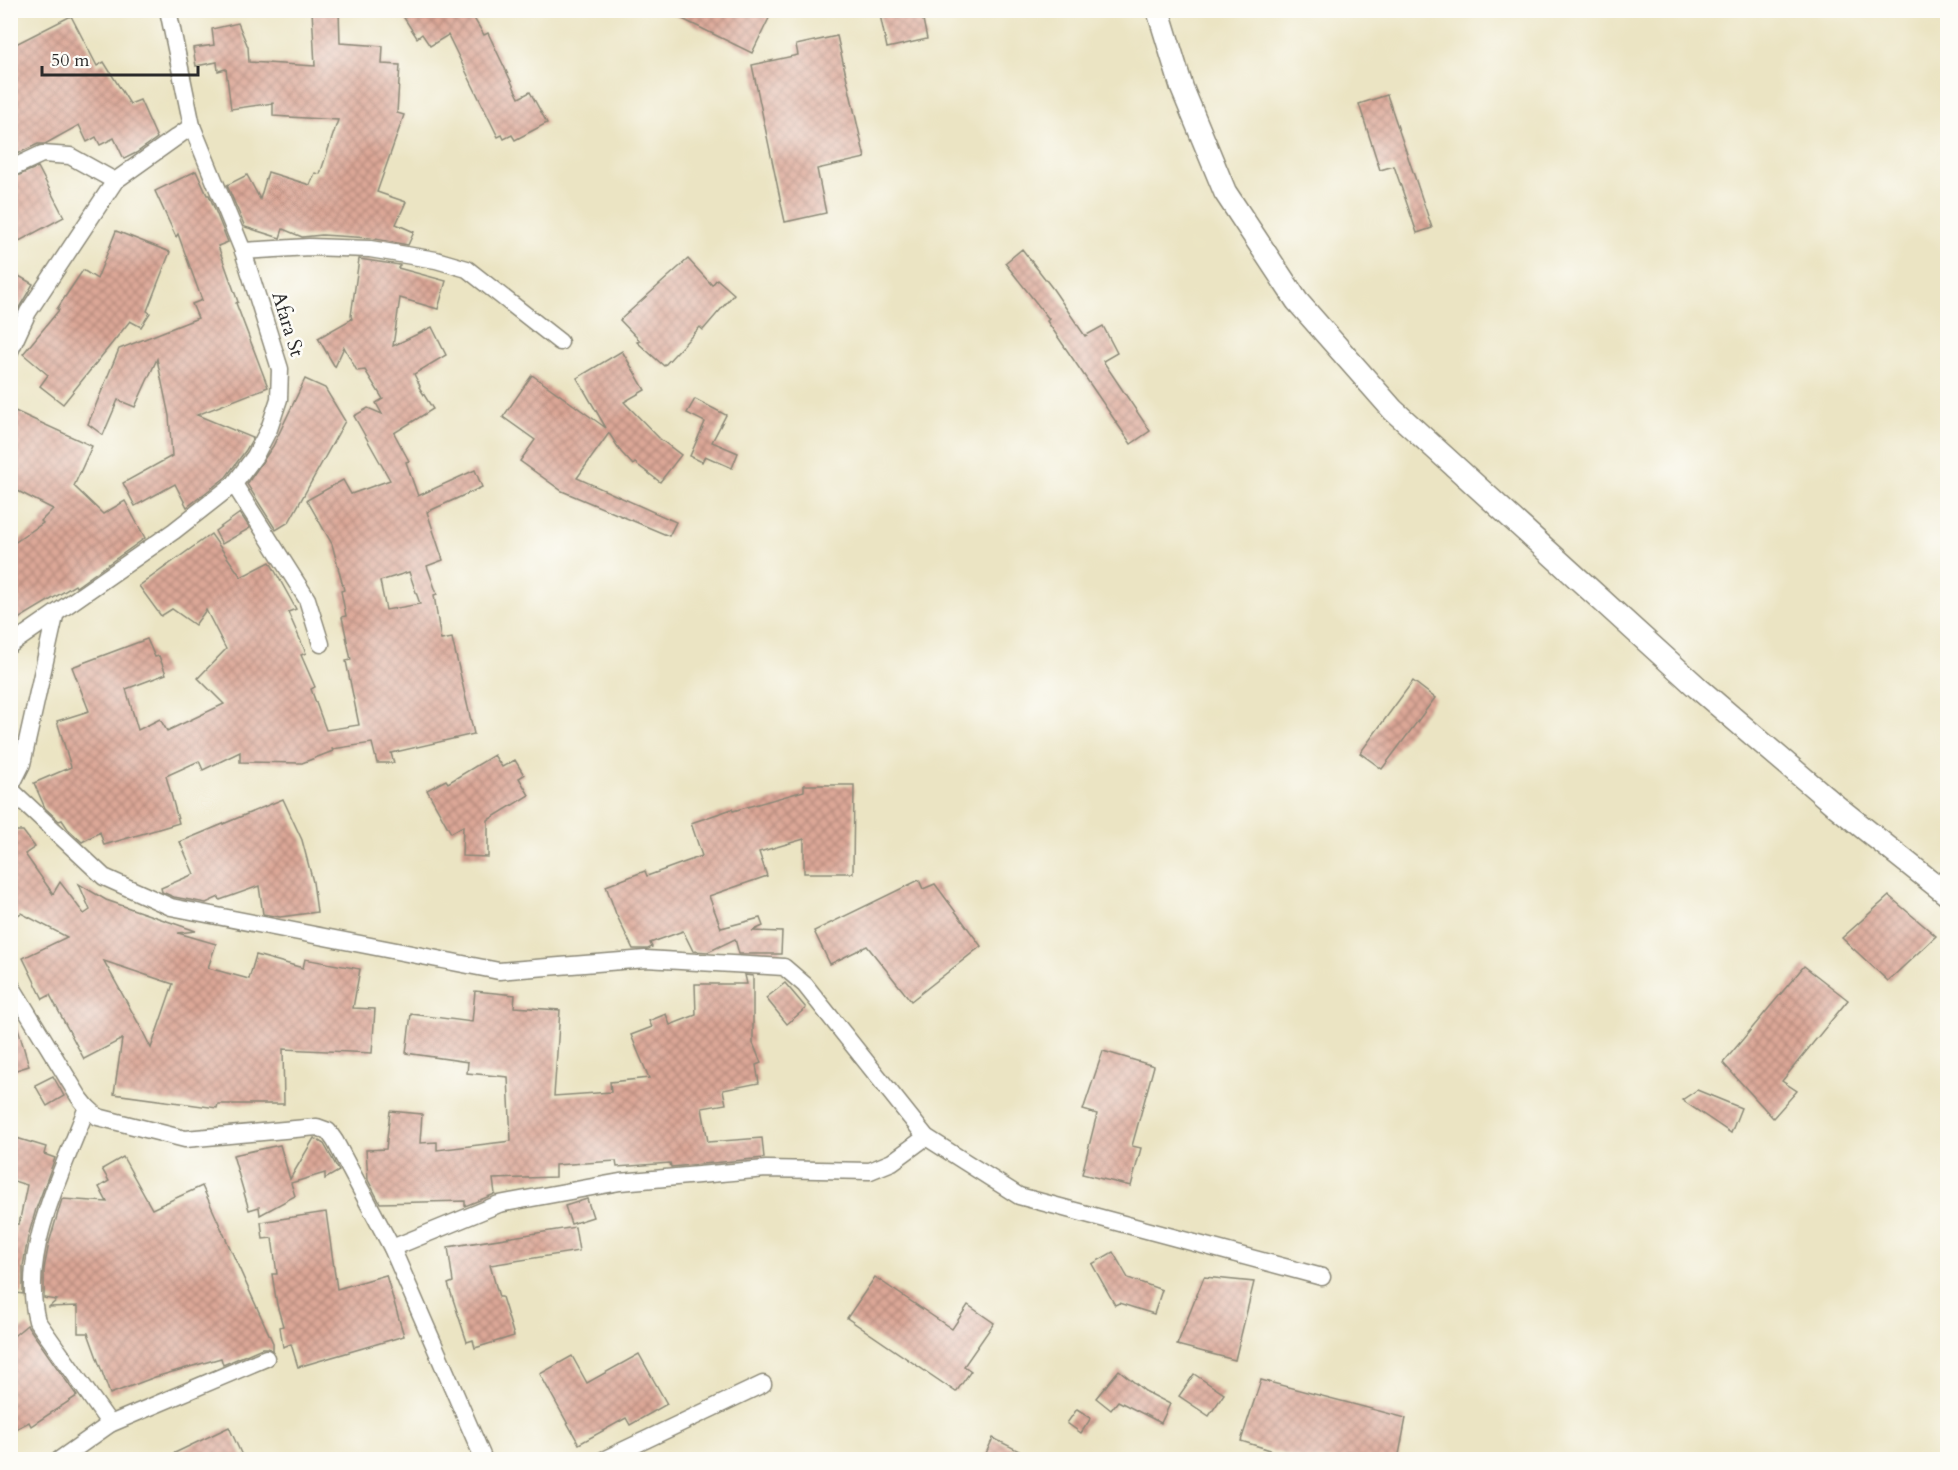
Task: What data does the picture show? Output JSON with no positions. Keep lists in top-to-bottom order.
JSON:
{
  "streets": {
    "street": ["Afara St"]
  },
  "scale_bar": "50 m"
}
